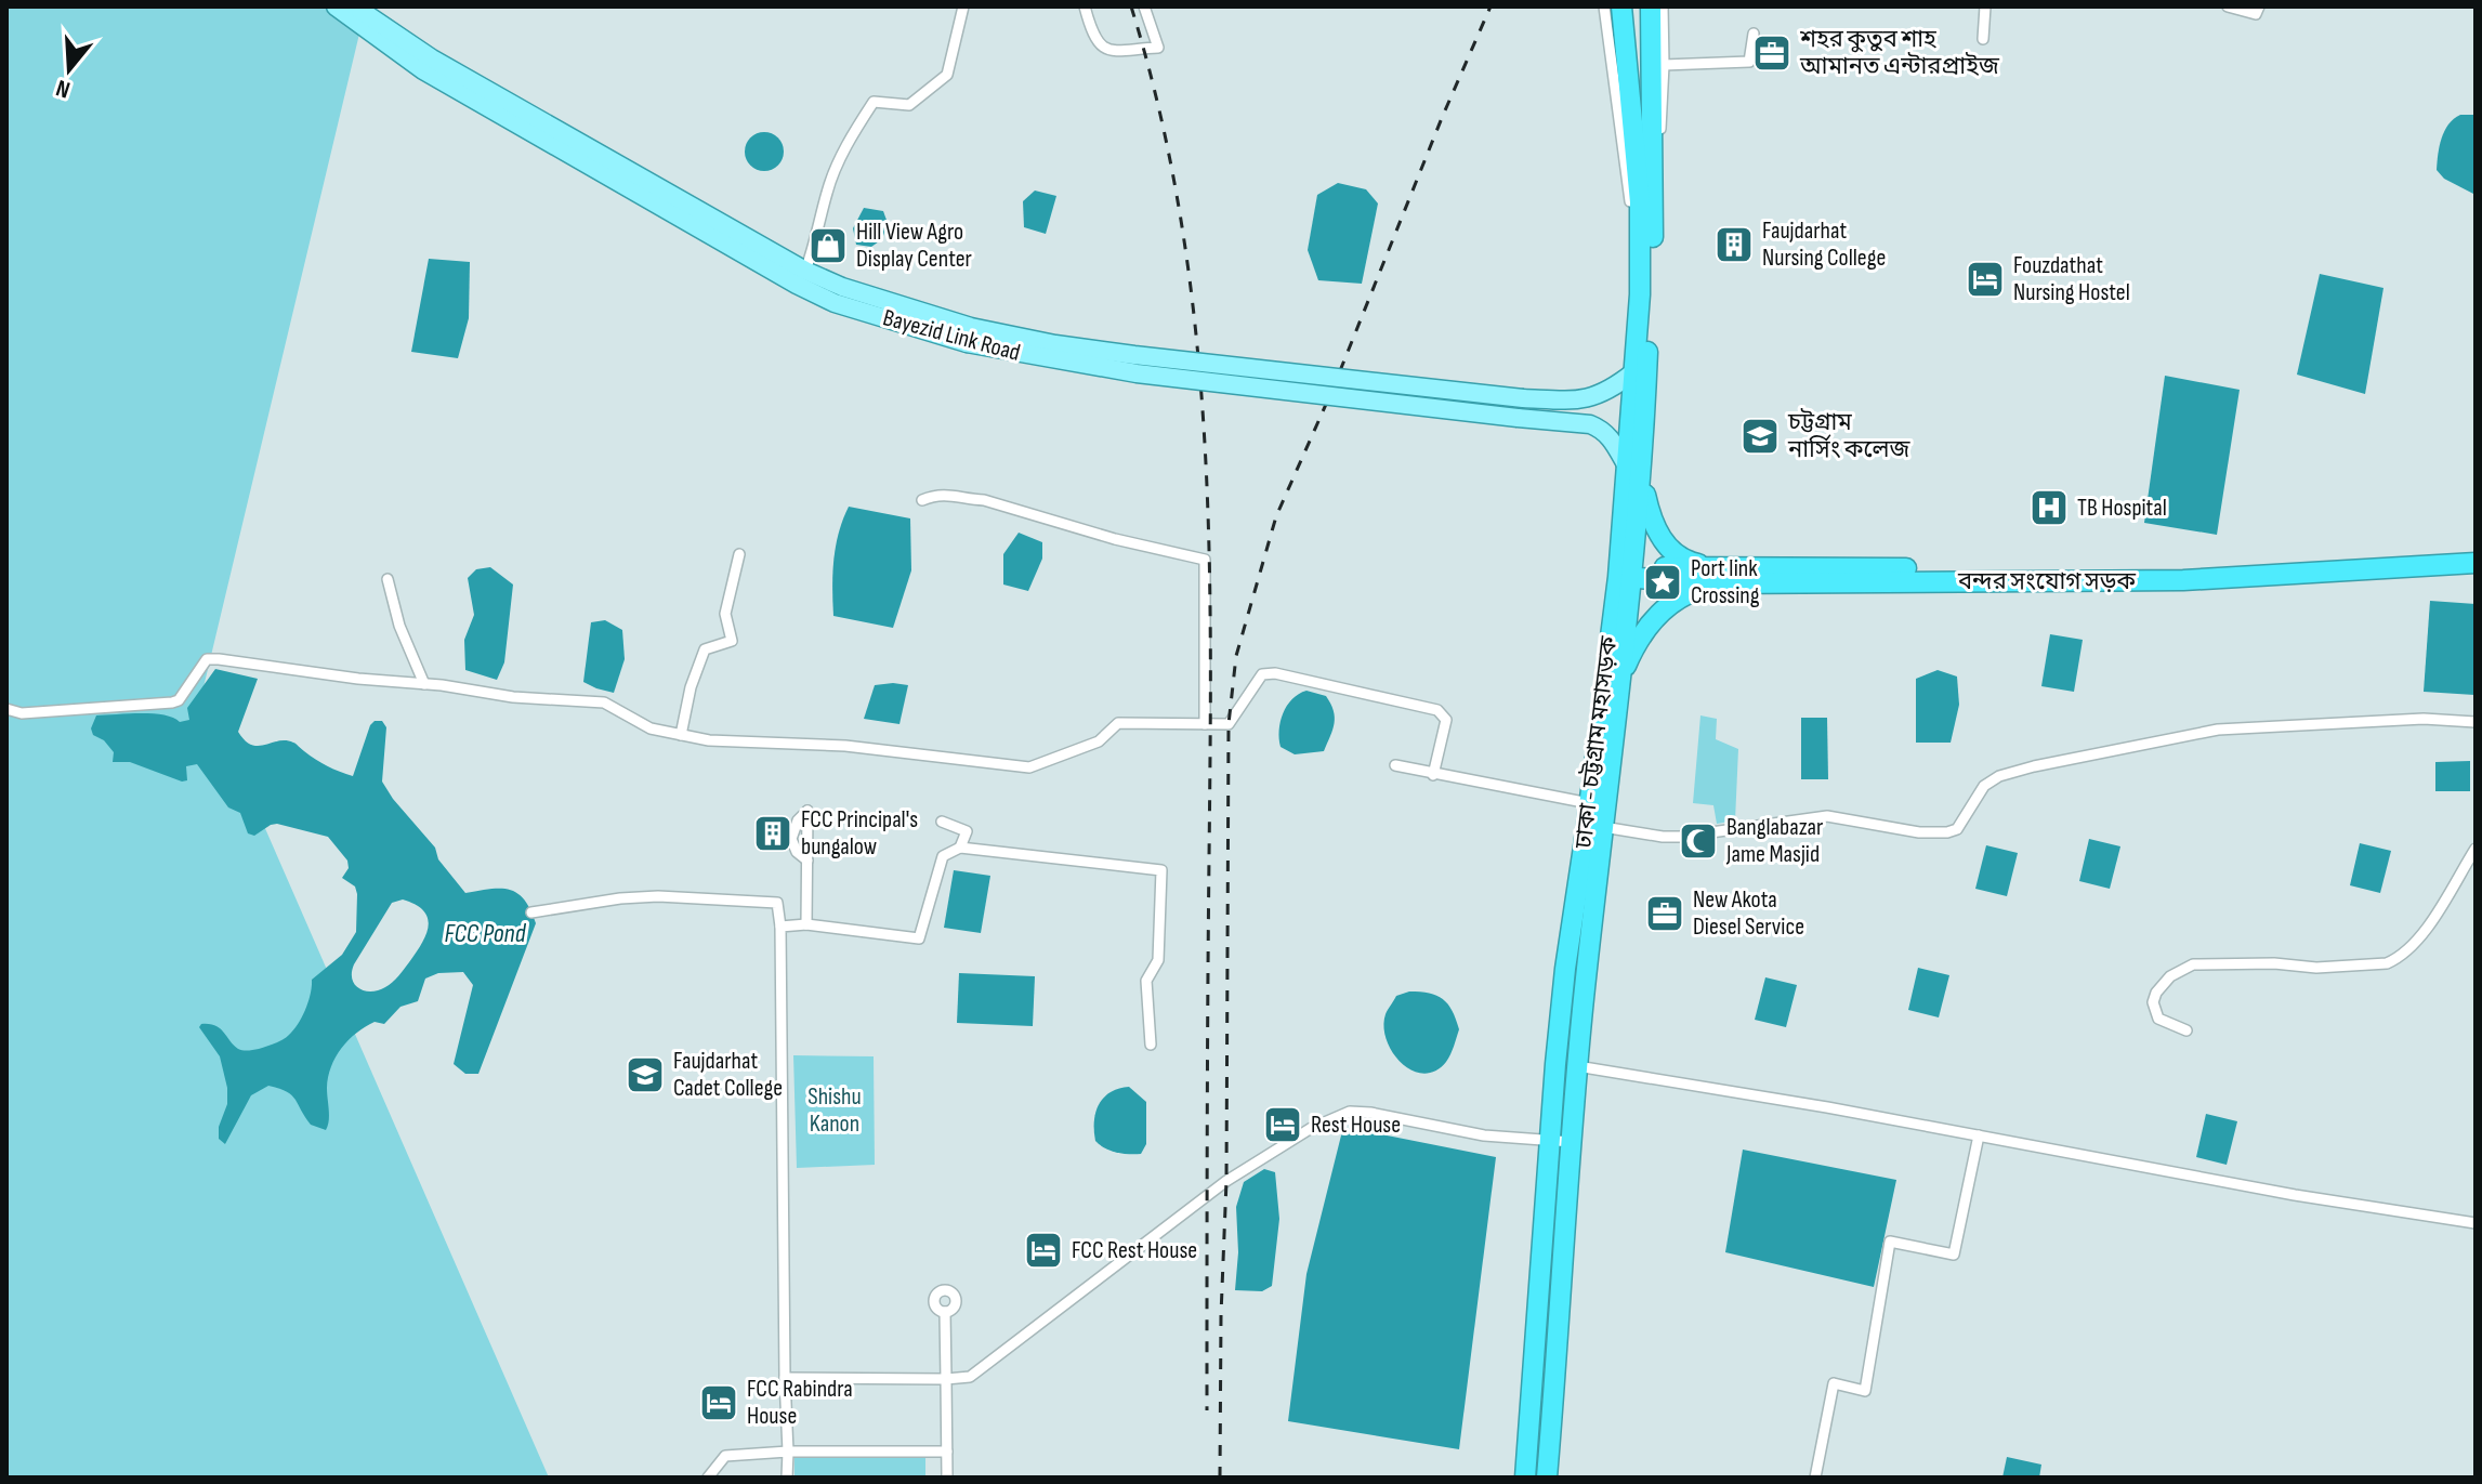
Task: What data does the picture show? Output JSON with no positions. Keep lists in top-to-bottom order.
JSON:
{
  "streets": {
    "highway": ["বন্দর সংযোগ সড়ক", "ঢাকা - চট্টগ্রাম মহাসড়ক"],
    "main road": ["Bayezid Link Road"]
  },
  "crossings": [
    ["Bayezid Link Road", "ঢাকা - চট্টগ্রাম মহাসড়ক"],
    ["বন্দর সংযোগ সড়ক", "ঢাকা - চট্টগ্রাম মহাসড়ক"]
  ],
  "water": ["FCC Pond"],
  "parks": ["Shishu Kanon"],
  "places": {
    "office": ["শহর কুতুব শাহ আমানত এন্টারপ্রাইজ", "New Akota Diesel Service"],
    "building": ["Faujdarhat Nursing College", "FCC Principal's bungalow"],
    "shop": ["Hill View Agro Display Center"],
    "hotel": [
      "Fouzdathat Nursing Hostel",
      "Rest House",
      "FCC Rest House",
      "FCC Rabindra House"
    ],
    "school or university": ["চট্টগ্রাম নার্সিং কলেজ", "Faujdarhat Cadet College"],
    "hospital": ["TB Hospital"],
    "place": ["Port link Crossing"],
    "mosque": ["Banglabazar Jame Masjid"]
  },
  "north": "bottom"
}
